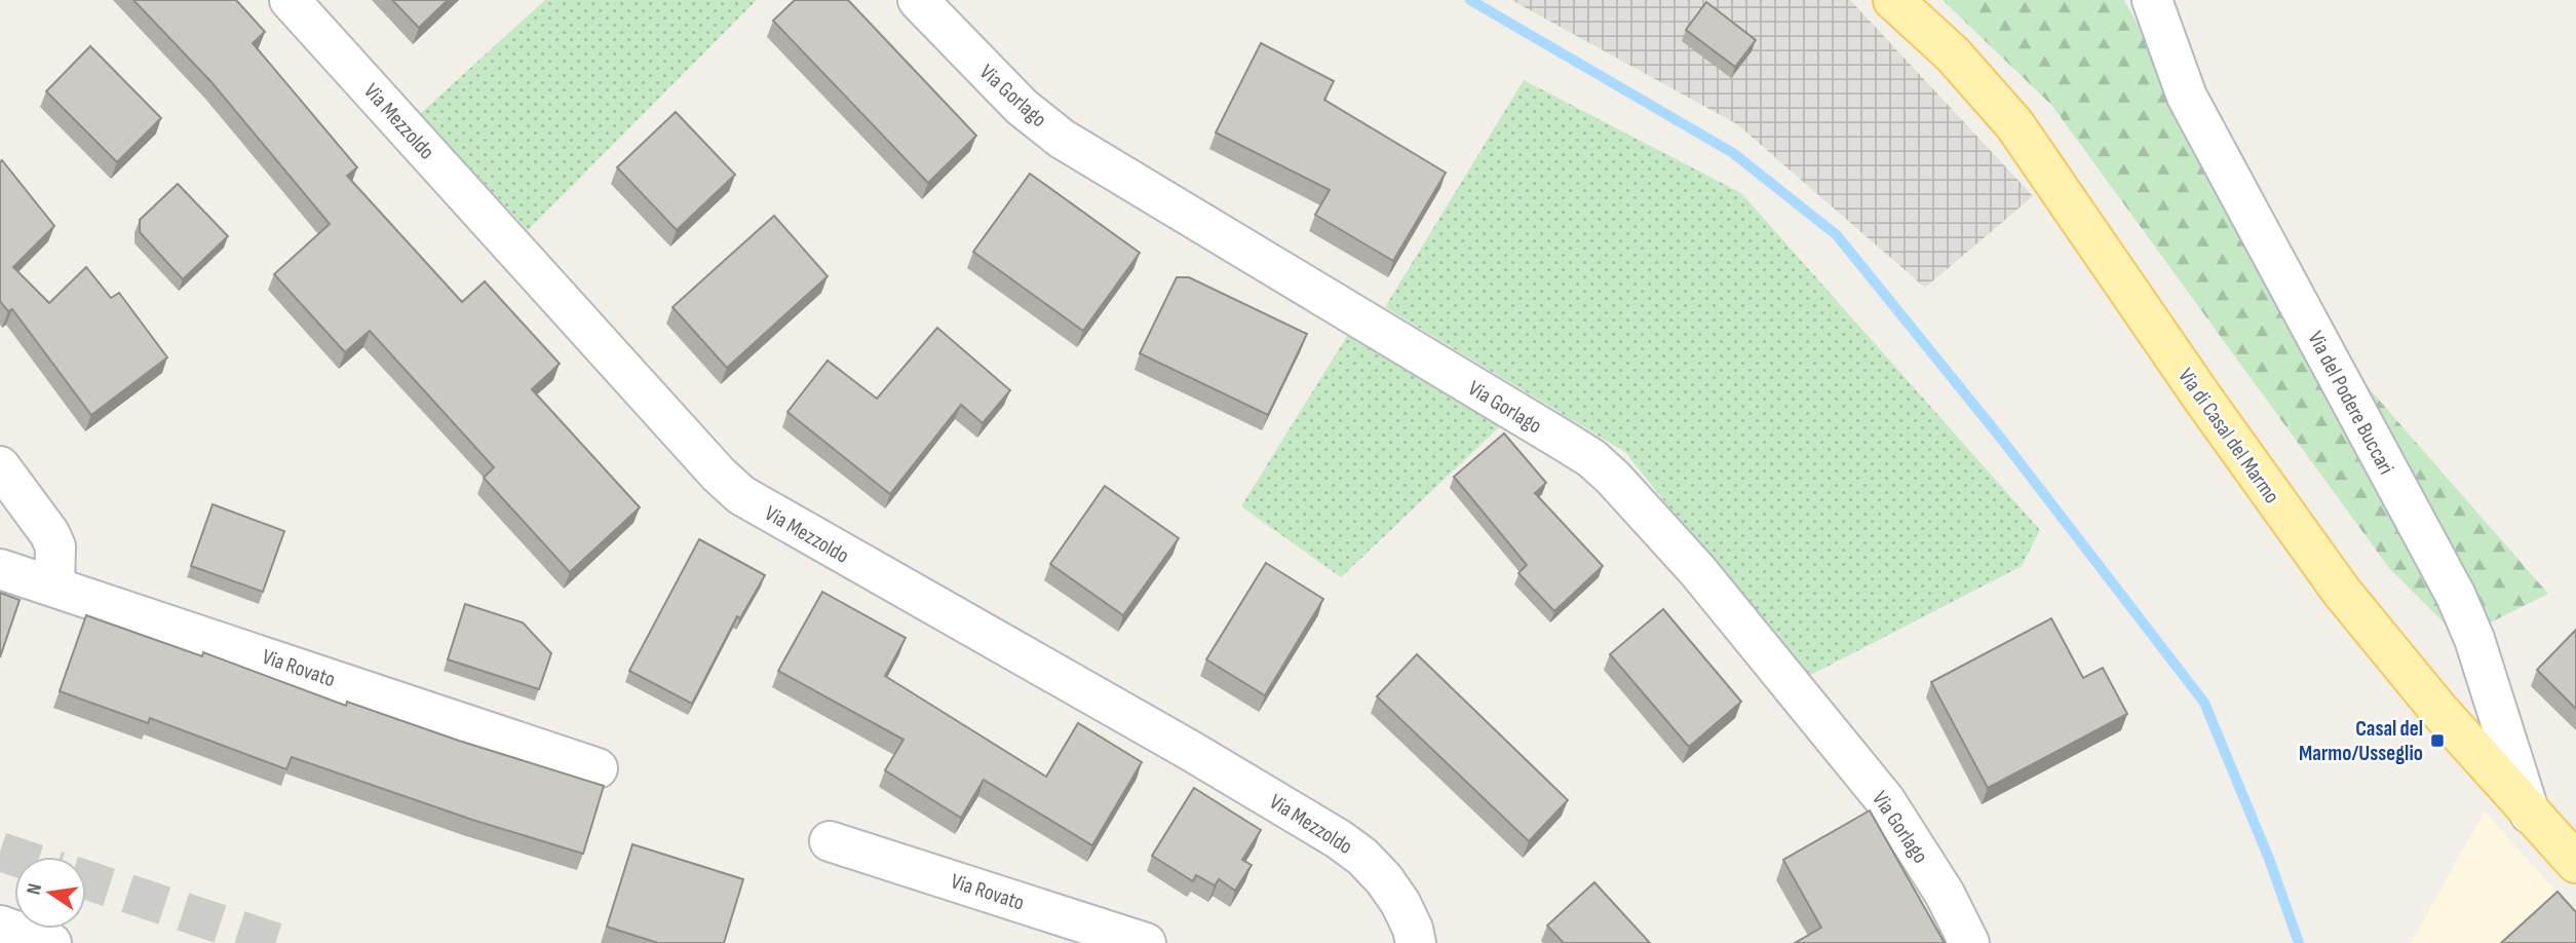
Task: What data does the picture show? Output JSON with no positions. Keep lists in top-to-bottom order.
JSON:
{
  "streets": {
    "main road": ["Via di Casal del Marmo"],
    "street": [
      "Via Gorlago",
      "Via Mezzoldo",
      "Via del Podere Buccari",
      "Via Rovato"
    ]
  },
  "crossings": [
    ["Via del Podere Buccari", "Via di Casal del Marmo"]
  ],
  "places": {
    "transit": ["Casal del Marmo/Usseglio"]
  },
  "north": "left"
}
